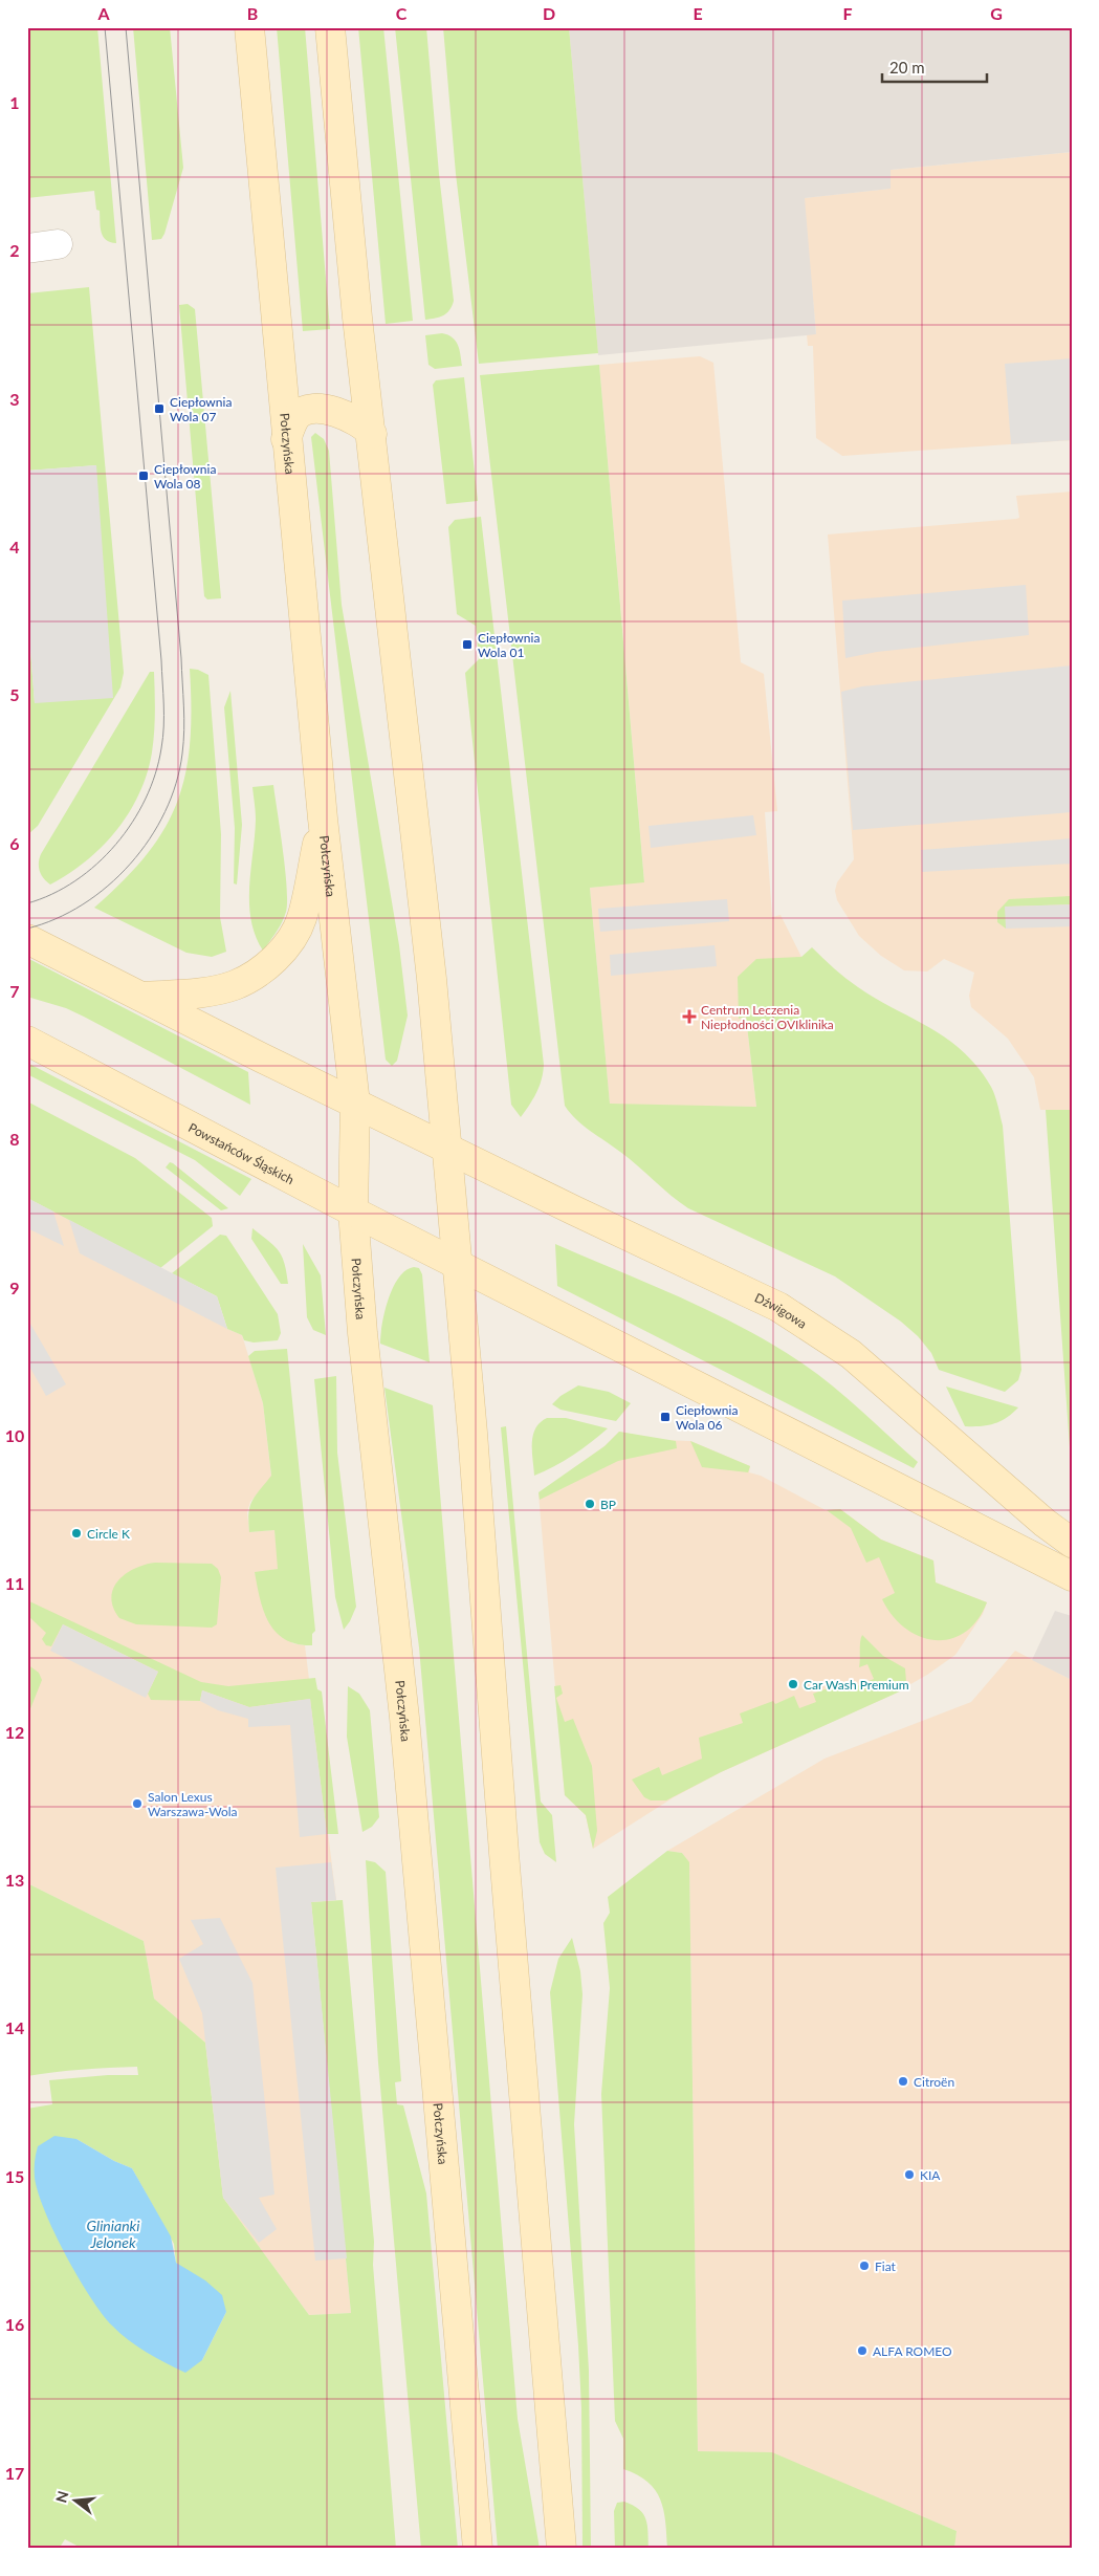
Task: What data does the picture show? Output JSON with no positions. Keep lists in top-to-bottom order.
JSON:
{
  "streets": {
    "main road": ["Połczyńska", "Powstańców Śląskich", "Dźwigowa"]
  },
  "crossings": [
    ["Połczyńska", "Powstańców Śląskich"]
  ],
  "water": ["Glinianki Jelonek"],
  "places": {
    "transit": [
      "Ciepłownia Wola 07",
      "Ciepłownia Wola 08",
      "Ciepłownia Wola 01",
      "Ciepłownia Wola 06"
    ],
    "health": ["Centrum Leczenia Niepłodności OVIklinika"],
    "other": [
      "BP",
      "Circle K",
      "Car Wash Premium",
      "Salon Lexus Warszawa-Wola",
      "Citroën",
      "KIA",
      "Fiat",
      "ALFA ROMEO"
    ]
  },
  "scale_bar": "20 m",
  "north": "left",
  "grid": {
    "columns": [
      "A",
      "B",
      "C",
      "D",
      "E",
      "F",
      "G"
    ],
    "rows": [
      "1",
      "2",
      "3",
      "4",
      "5",
      "6",
      "7",
      "8",
      "9",
      "10",
      "11",
      "12",
      "13",
      "14",
      "15",
      "16",
      "17"
    ]
  }
}
